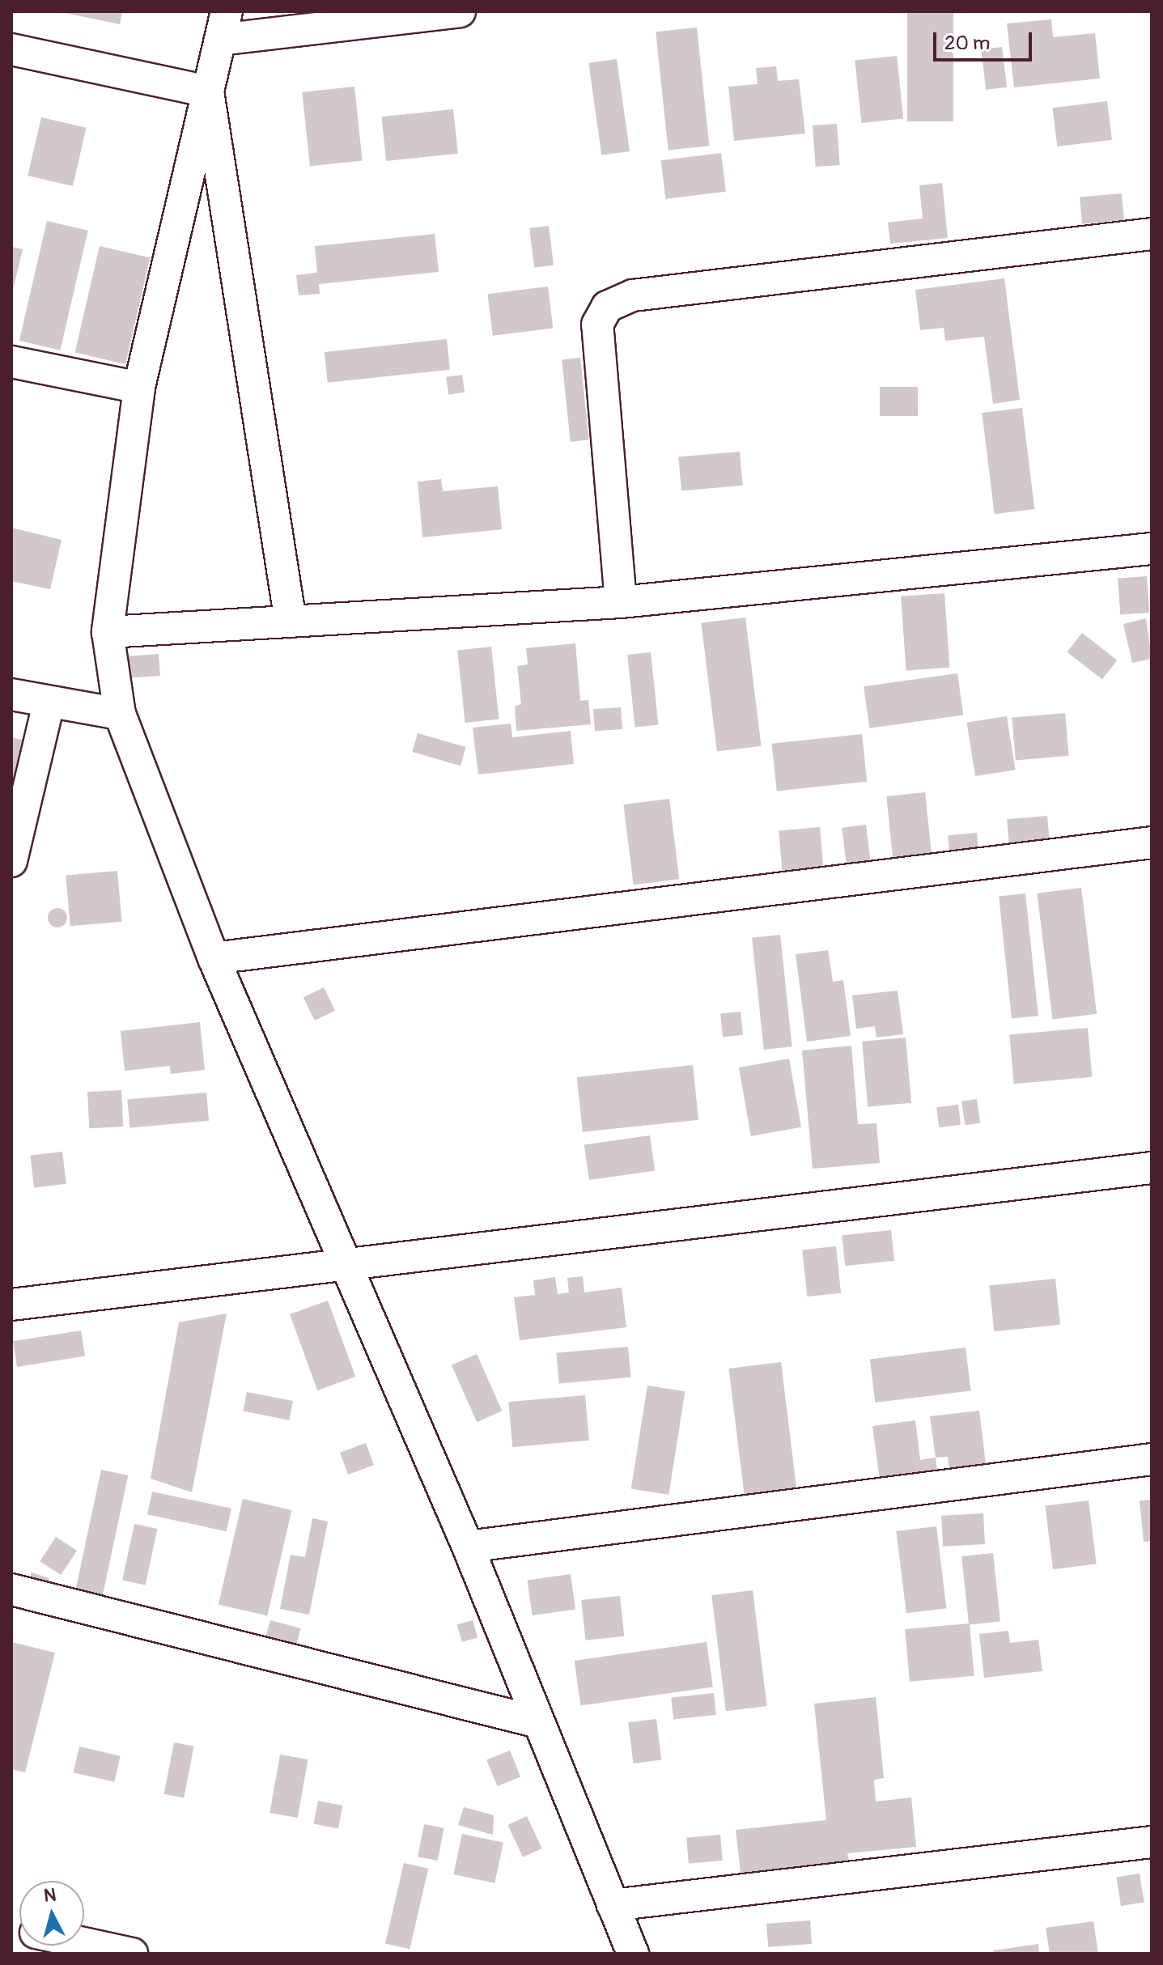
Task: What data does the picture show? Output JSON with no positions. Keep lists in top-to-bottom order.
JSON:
{
  "scale_bar": "20 m",
  "north": "top"
}
